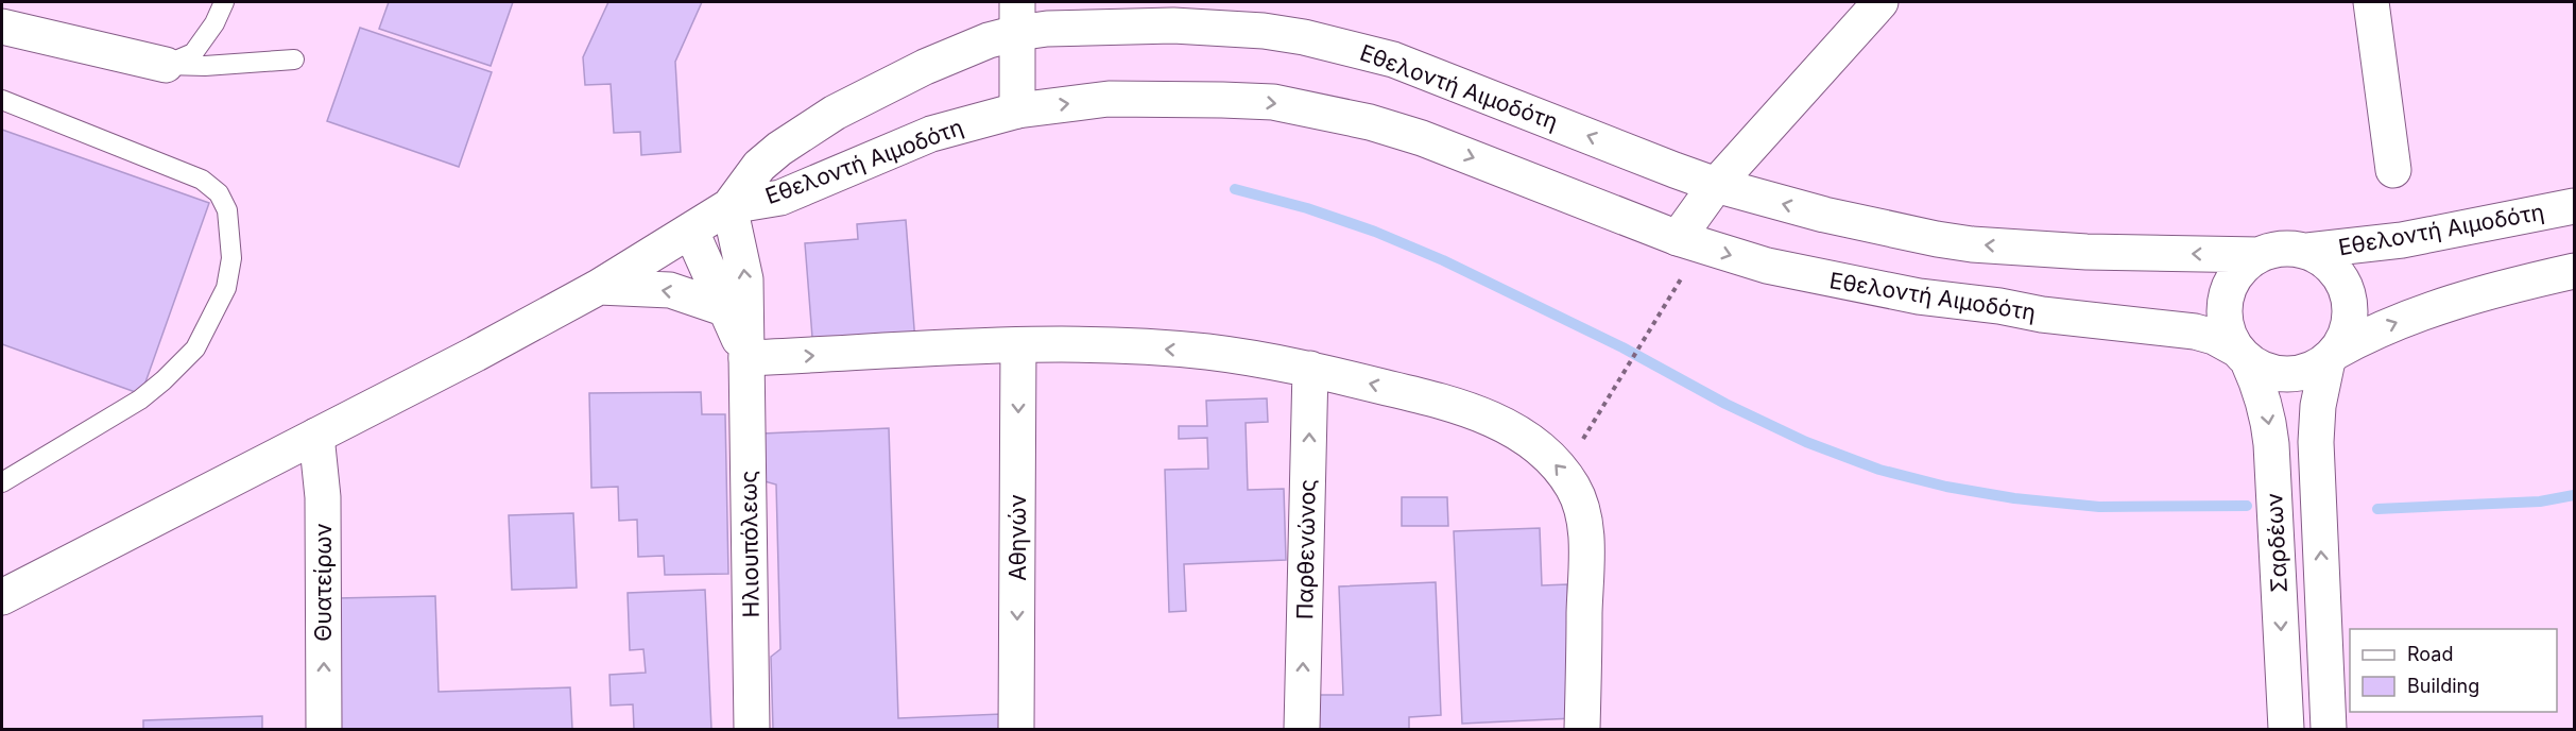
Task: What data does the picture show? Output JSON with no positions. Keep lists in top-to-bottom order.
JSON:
{
  "streets": {
    "main road": [
      "Εθελοντή Αιμοδότη",
      "Αθηνών",
      "Σαρδέων",
      "Ηλιουπόλεως",
      "Παρθενώνος",
      "Θυατείρων"
    ]
  },
  "crossings": [
    ["Εθελοντή Αιμοδότη", "Σαρδέων"],
    ["Εθελοντή Αιμοδότη", "Ηλιουπόλεως"]
  ],
  "one_way": ["Αθηνών", "Θυατείρων"],
  "legend": ["Road", "Building"]
}
